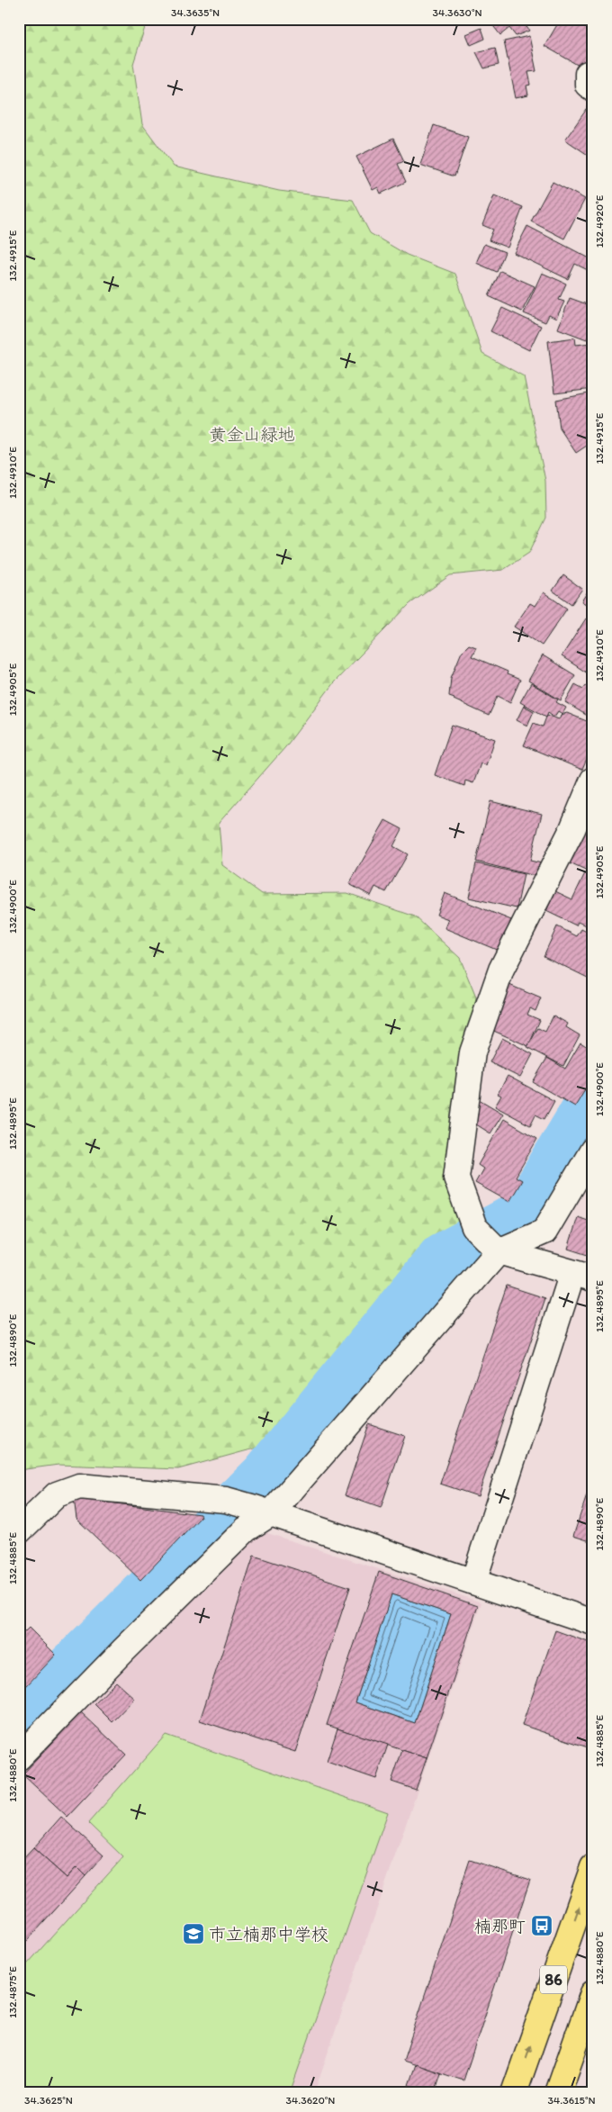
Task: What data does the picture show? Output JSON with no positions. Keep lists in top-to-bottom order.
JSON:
{
  "streets": {
    "main road": ["86"]
  },
  "parks": ["黄金山緑地"],
  "places": {
    "bus stop": ["楠那町"],
    "school or university": ["市立楠那中学校"]
  },
  "coordinates": [
    "34.3635°N",
    "34.3630°N",
    "132.4920°E",
    "132.4915°E",
    "132.4910°E",
    "132.4905°E",
    "132.4900°E",
    "132.4895°E",
    "132.4890°E",
    "132.4885°E",
    "132.4880°E",
    "132.4875°E",
    "34.3625°N",
    "34.3620°N",
    "34.3615°N"
  ]
}
